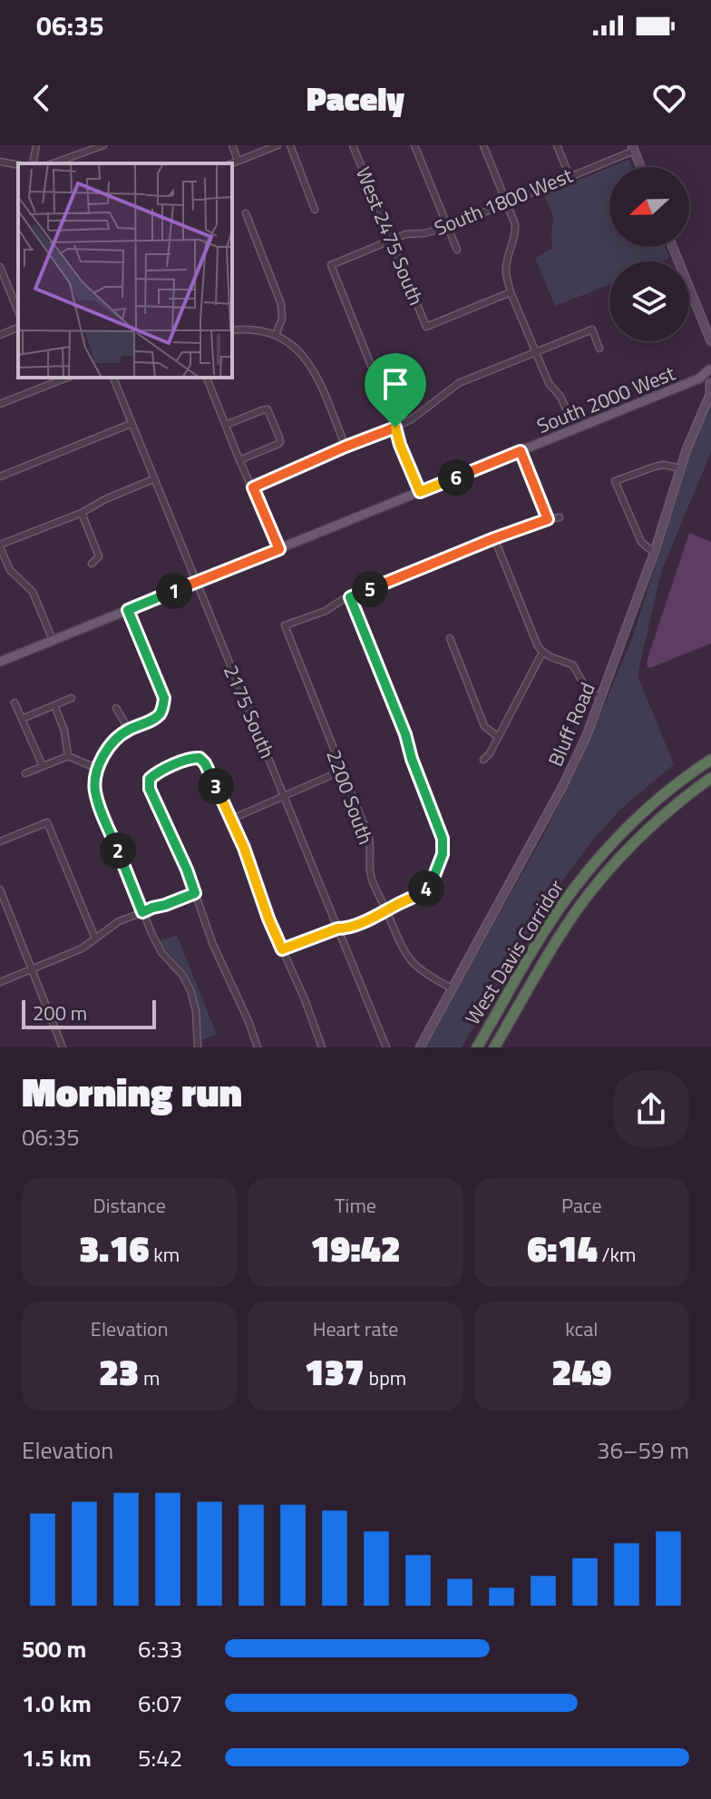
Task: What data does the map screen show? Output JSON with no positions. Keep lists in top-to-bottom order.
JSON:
{
  "streets": {
    "highway": ["West Davis Corridor"],
    "main road": ["South 2000 West"],
    "street": [
      "South 1800 West",
      "West 2475 South",
      "2175 South",
      "Bluff Road",
      "2200 South"
    ]
  },
  "crossings": [
    ["South 1800 West", "West 2475 South"],
    ["South 2000 West", "2175 South"],
    ["South 2000 West", "Bluff Road"],
    ["Bluff Road", "2200 South"]
  ],
  "scale_bar": "200 m",
  "north": "left",
  "page": {
    "status": "06:35",
    "header": "Pacely",
    "pins": [
      "6",
      "5",
      "1",
      "3",
      "2",
      "4"
    ],
    "scale": "200 m",
    "heading": ["Morning run", "06:35"],
    "stats": [
      ["Distance", "3.16 km"],
      ["Time", "19:42"],
      ["Pace", "6:14 /km"],
      ["Elevation", "23 m"],
      ["Heart rate", "137 bpm"],
      ["kcal", "249"]
    ],
    "chart": ["Elevation", "36–59 m"],
    "list": [
      {
        "name": "500 m",
        "note": "6:33"
      },
      {
        "name": "1.0 km",
        "note": "6:07"
      },
      {
        "name": "1.5 km",
        "note": "5:42"
      }
    ]
  }
}
